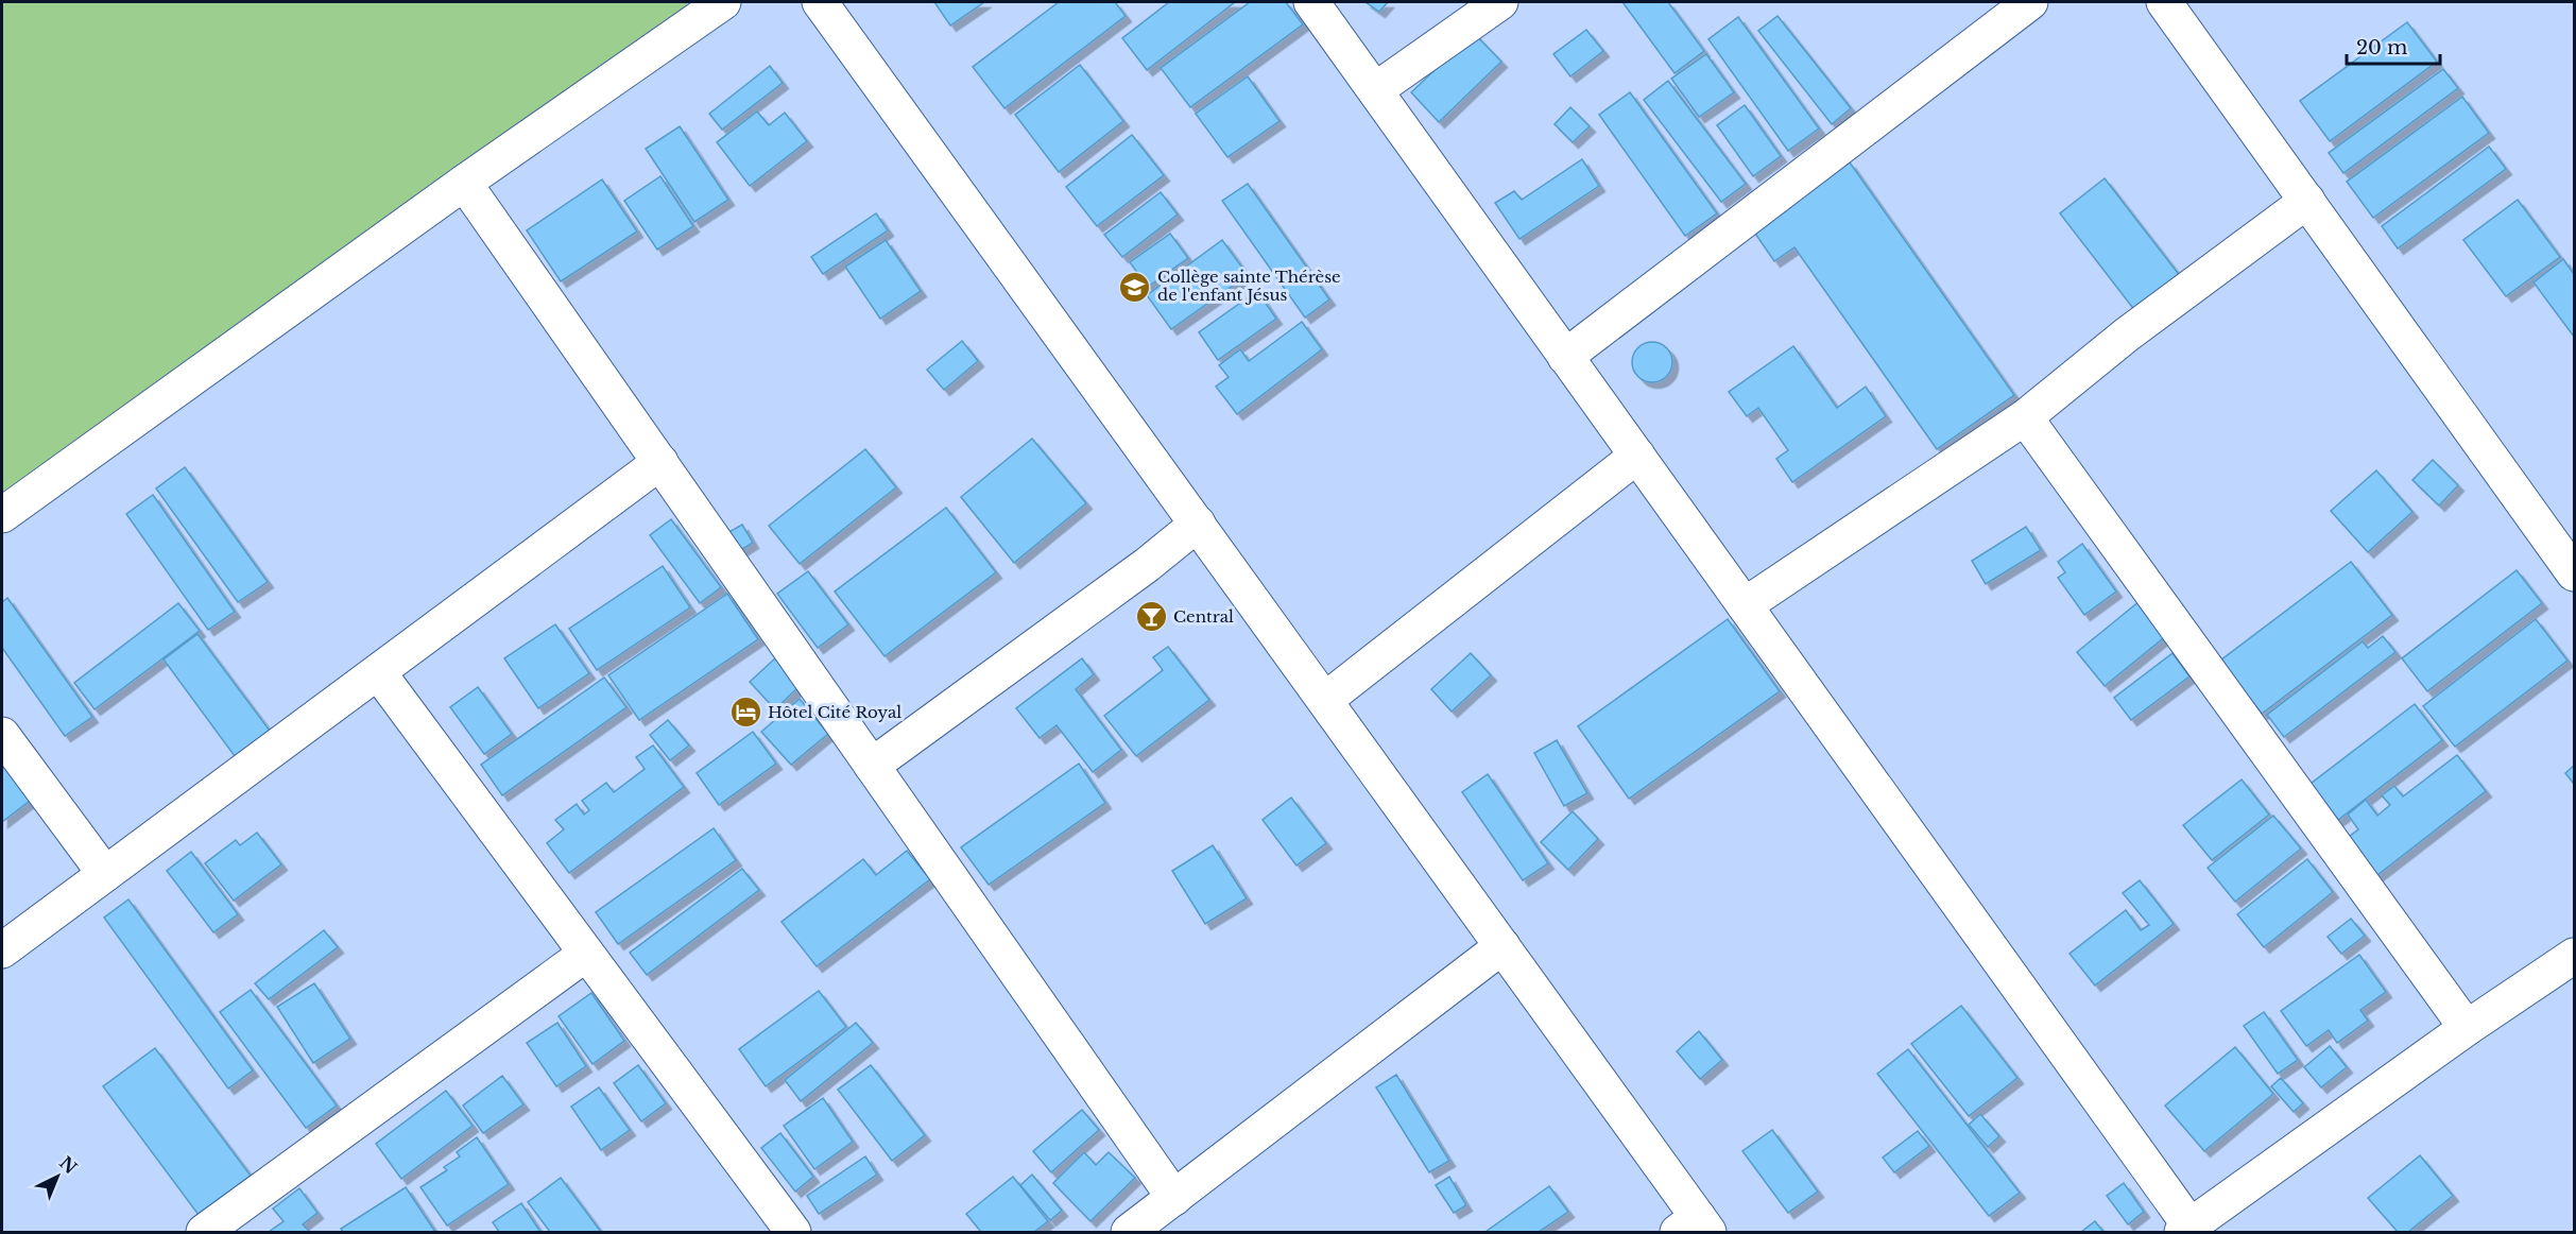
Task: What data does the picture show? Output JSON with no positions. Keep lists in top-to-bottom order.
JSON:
{
  "places": {
    "school or university": ["Collège sainte Thérèse de l'enfant Jésus"],
    "bar": ["Central"],
    "hotel": ["Hôtel Cité Royal"]
  },
  "scale_bar": "20 m",
  "north": "top right"
}
